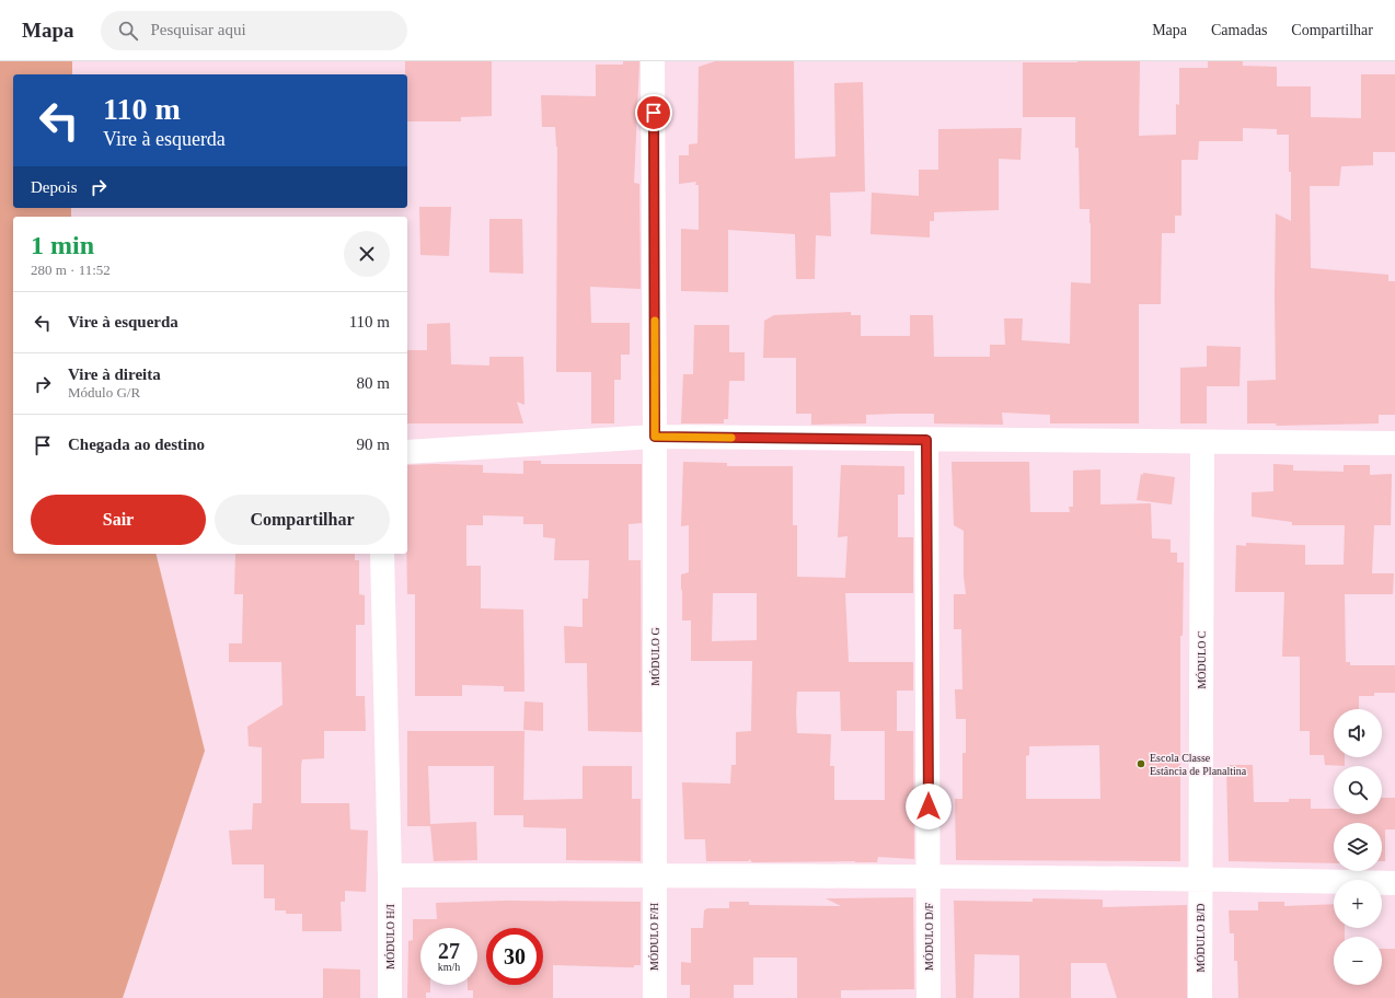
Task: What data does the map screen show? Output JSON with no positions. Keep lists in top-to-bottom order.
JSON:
{
  "streets": {
    "street": [
      "MÓDULO G",
      "MÓDULO C",
      "MÓDULO H/I",
      "MÓDULO F/H",
      "MÓDULO D/F",
      "MÓDULO B/D"
    ]
  },
  "crossings": [
    ["MÓDULO G", "MÓDULO F/H"],
    ["MÓDULO C", "MÓDULO B/D"]
  ],
  "places": ["Escola Classe Estância de Planaltina"],
  "page": {
    "header": "Mapa",
    "search": "Pesquisar aqui",
    "nav": ["Mapa", "Camadas", "Compartilhar"],
    "turn": ["110 m", "Vire à esquerda"],
    "then": "Depois",
    "heading": ["1 min", "280 m · 11:52"],
    "list": [
      {
        "name": "Vire à esquerda",
        "value": "110 m"
      },
      {
        "name": "Vire à direita",
        "note": "Módulo G/R",
        "value": "80 m"
      },
      {
        "name": "Chegada ao destino",
        "value": "90 m"
      }
    ],
    "buttons": ["Sair", "Compartilhar"],
    "map_buttons": ["+", "−"],
    "speed": "27 km/h",
    "limit": "30"
  }
}
